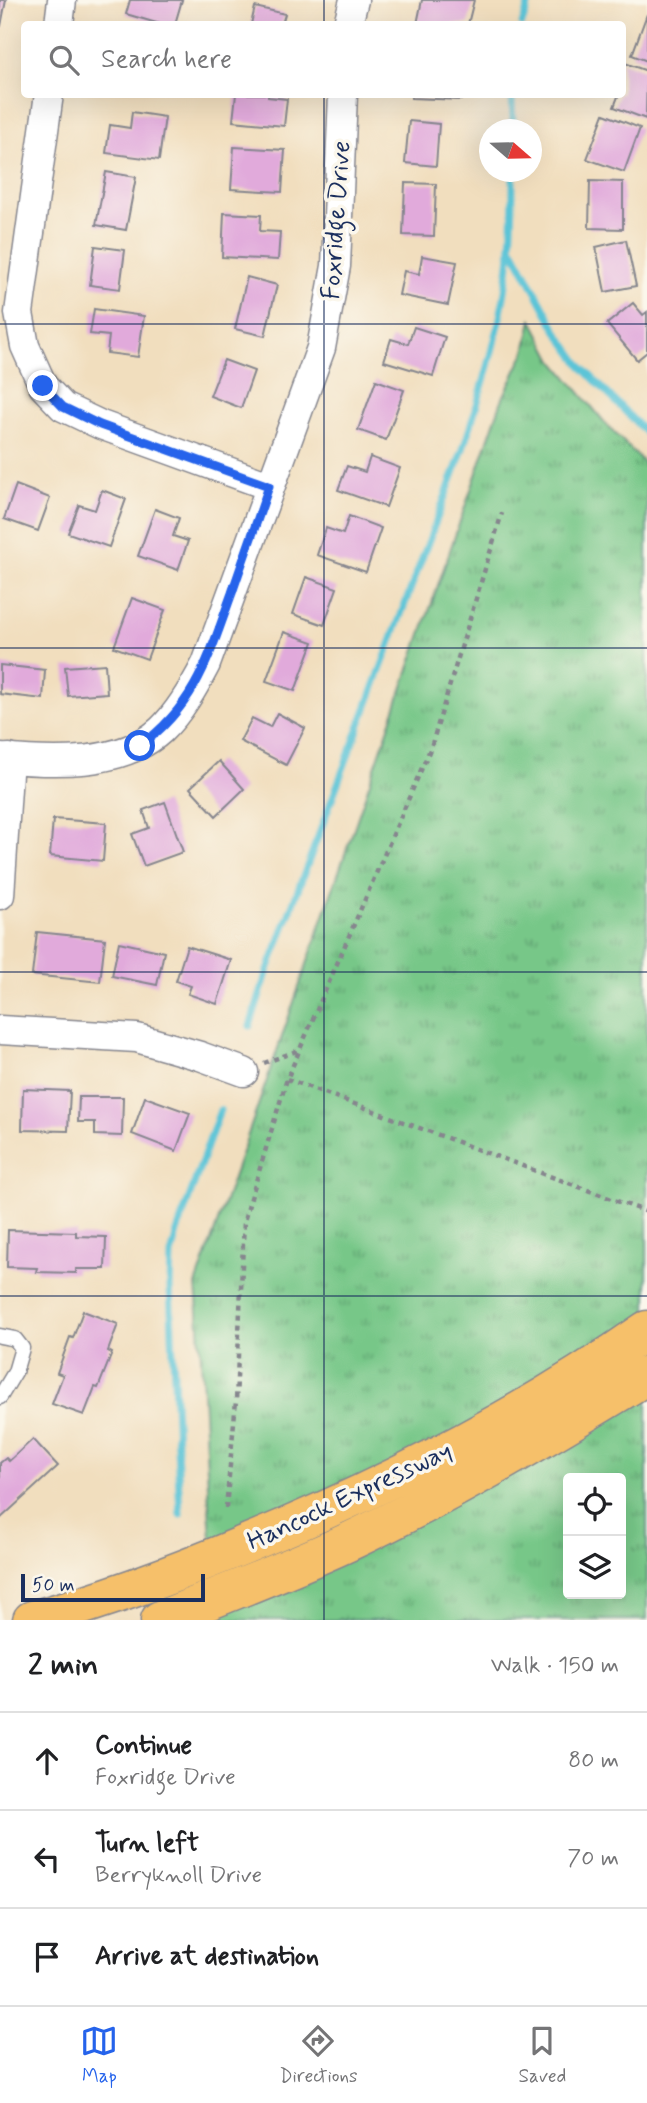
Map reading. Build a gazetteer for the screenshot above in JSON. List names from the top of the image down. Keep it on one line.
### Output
{"streets":{"main road":["Hancock Expressway"],"street":["Foxridge Drive"]},"scale_bar":"50 m","north":"right","page":{"search":"Search here","scale":"50 m","heading":["2 min","Walk · 150 m"],"list":[["Continue","Foxridge Drive","80 m"],["Turn left","Berryknoll Drive","70 m"],"Arrive at destination"],"nav":["Map","Directions","Saved"]}}
